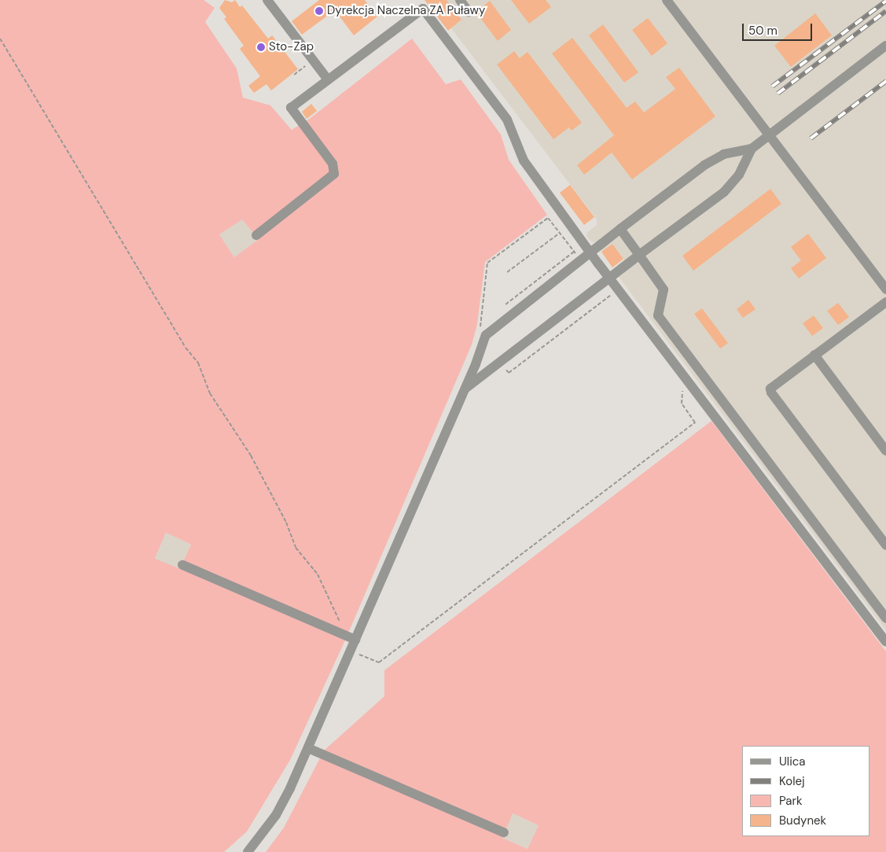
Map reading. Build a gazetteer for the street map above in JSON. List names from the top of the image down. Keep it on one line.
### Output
{"places":["Dyrekcja Naczelna ZA Puławy","Sto-Zap"],"legend":["Ulica","Kolej","Park","Budynek"],"scale_bar":"50 m"}
